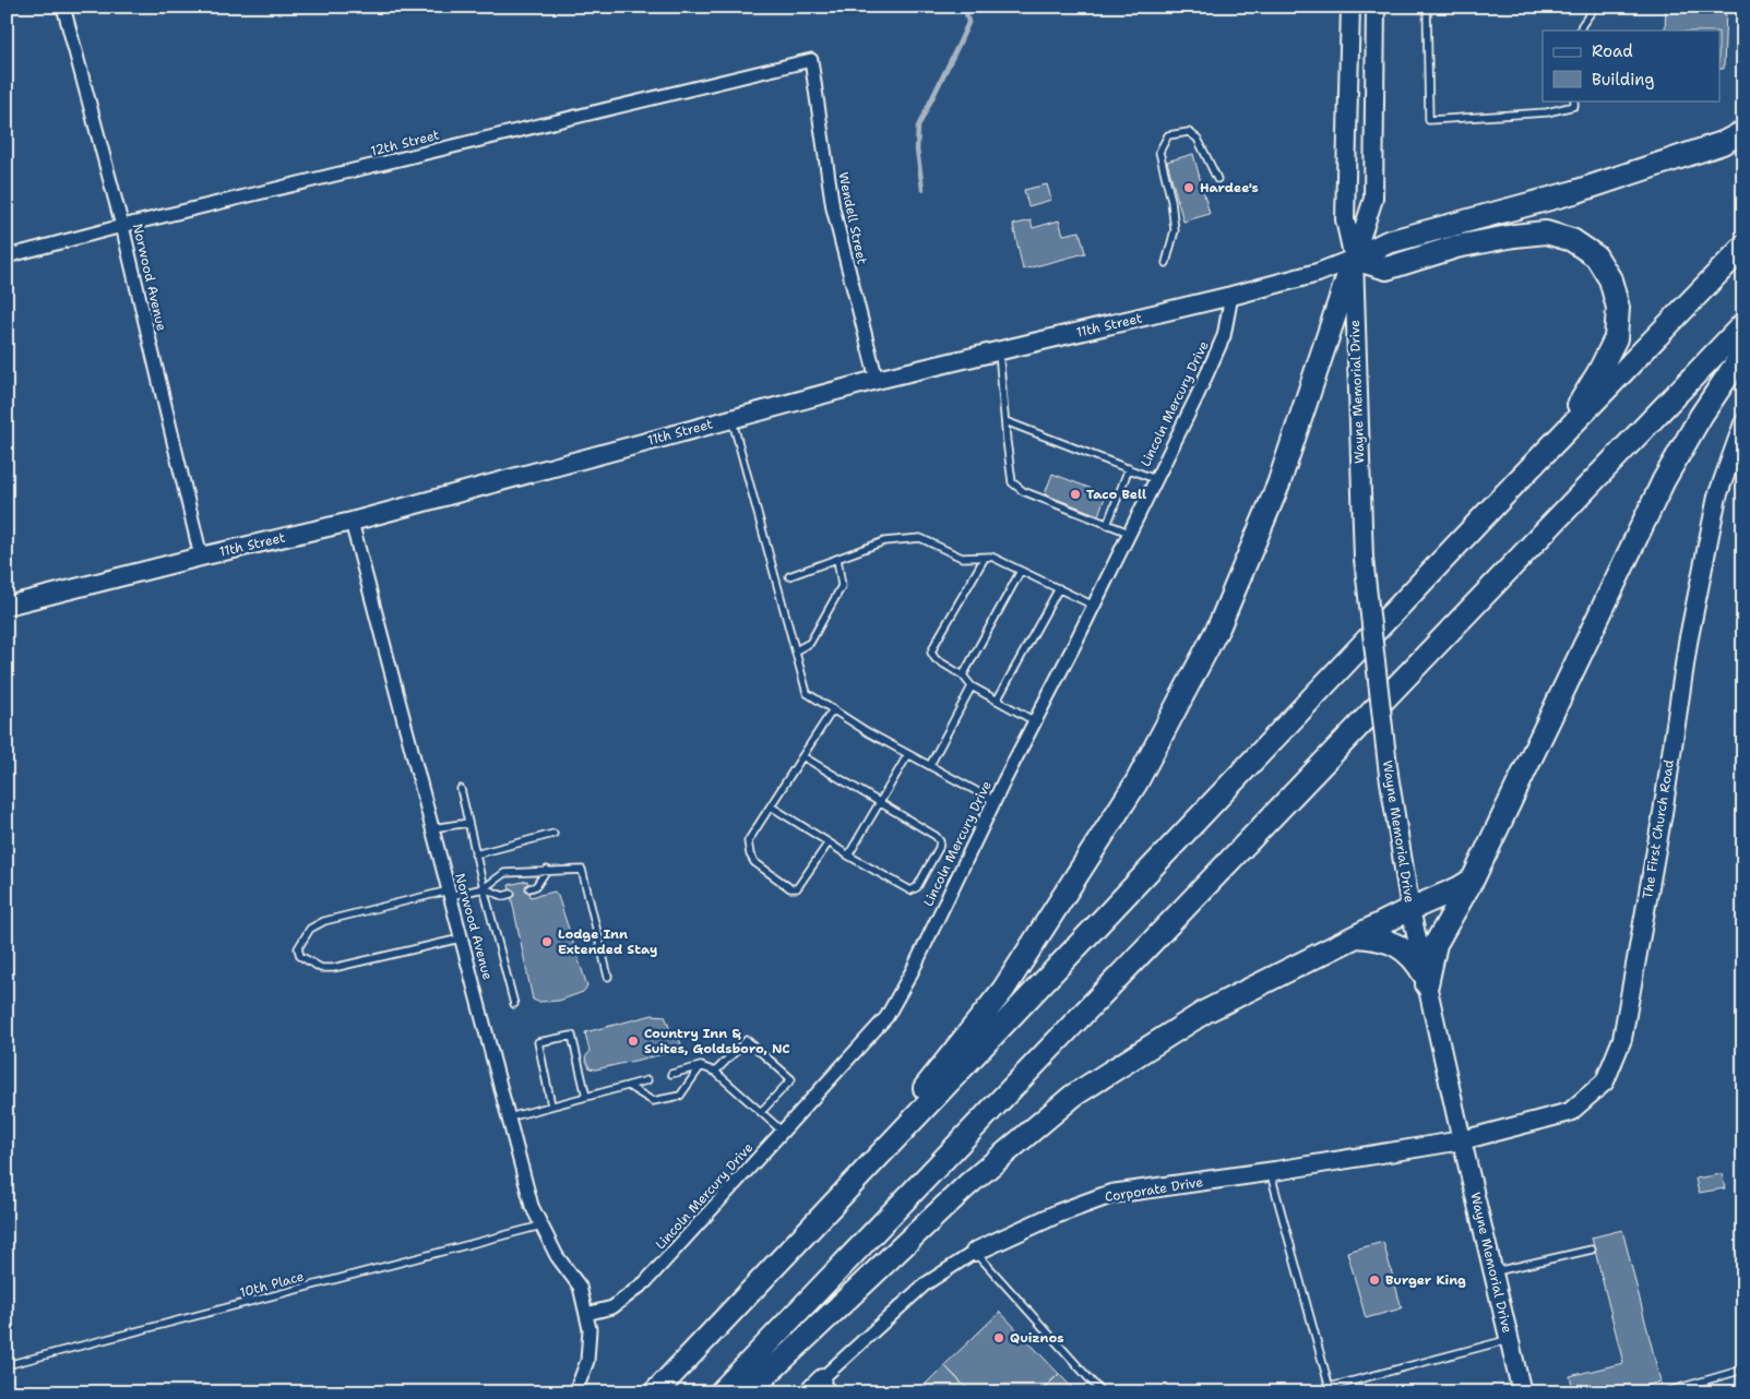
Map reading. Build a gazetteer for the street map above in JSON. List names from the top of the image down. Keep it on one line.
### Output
{"streets":{"street":["12th Street","Wendell Street","Norwood Avenue","11th Street","Wayne Memorial Drive","Lincoln Mercury Drive","The First Church Road","Corporate Drive"],"lane":["10th Place"]},"crossings":[["12th Street","Wendell Street"],["12th Street","Norwood Avenue"],["Wendell Street","11th Street"],["Norwood Avenue","11th Street"],["Norwood Avenue","Lincoln Mercury Drive"],["Norwood Avenue","10th Place"],["11th Street","Wayne Memorial Drive"],["11th Street","Lincoln Mercury Drive"],["Wayne Memorial Drive","The First Church Road"],["Wayne Memorial Drive","Corporate Drive"],["The First Church Road","Corporate Drive"]],"places":["Hardee's","Taco Bell","Lodge Inn Extended Stay","Country Inn & Suites, Goldsboro, NC","Burger King","Quiznos"],"legend":["Road","Building"]}
